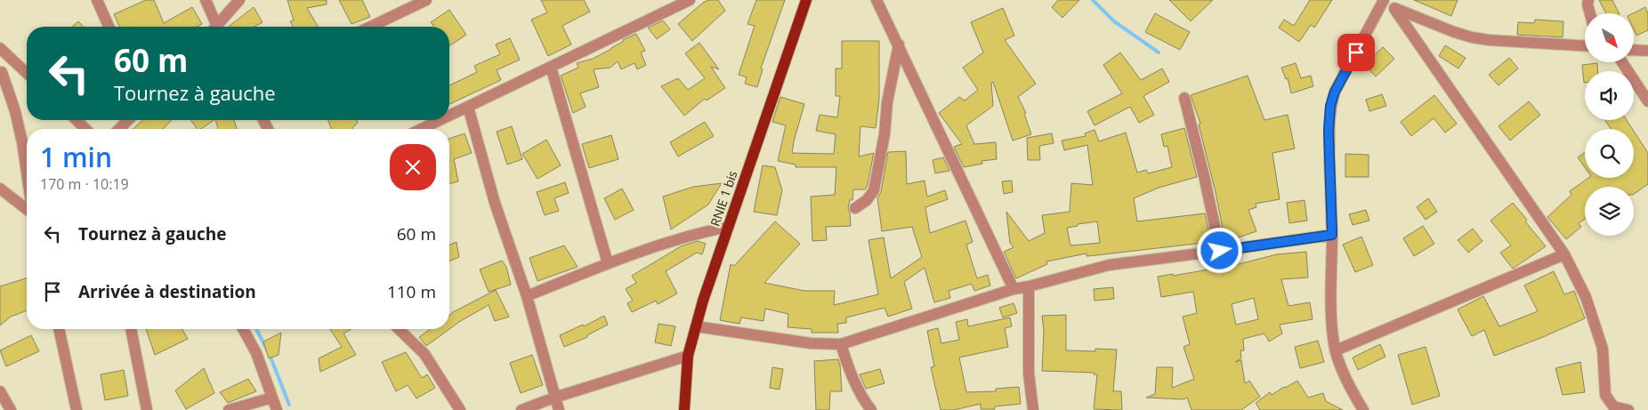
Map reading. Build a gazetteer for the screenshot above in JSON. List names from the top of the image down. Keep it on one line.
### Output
{"streets":{"main road":["RNIE 1 bis"]},"north":"bottom right","page":{"turn":["60 m","Tournez à gauche"],"heading":["1 min","170 m · 10:19"],"list":[{"name":"Tournez à gauche","value":"60 m"},{"name":"Arrivée à destination","value":"110 m"}]}}
